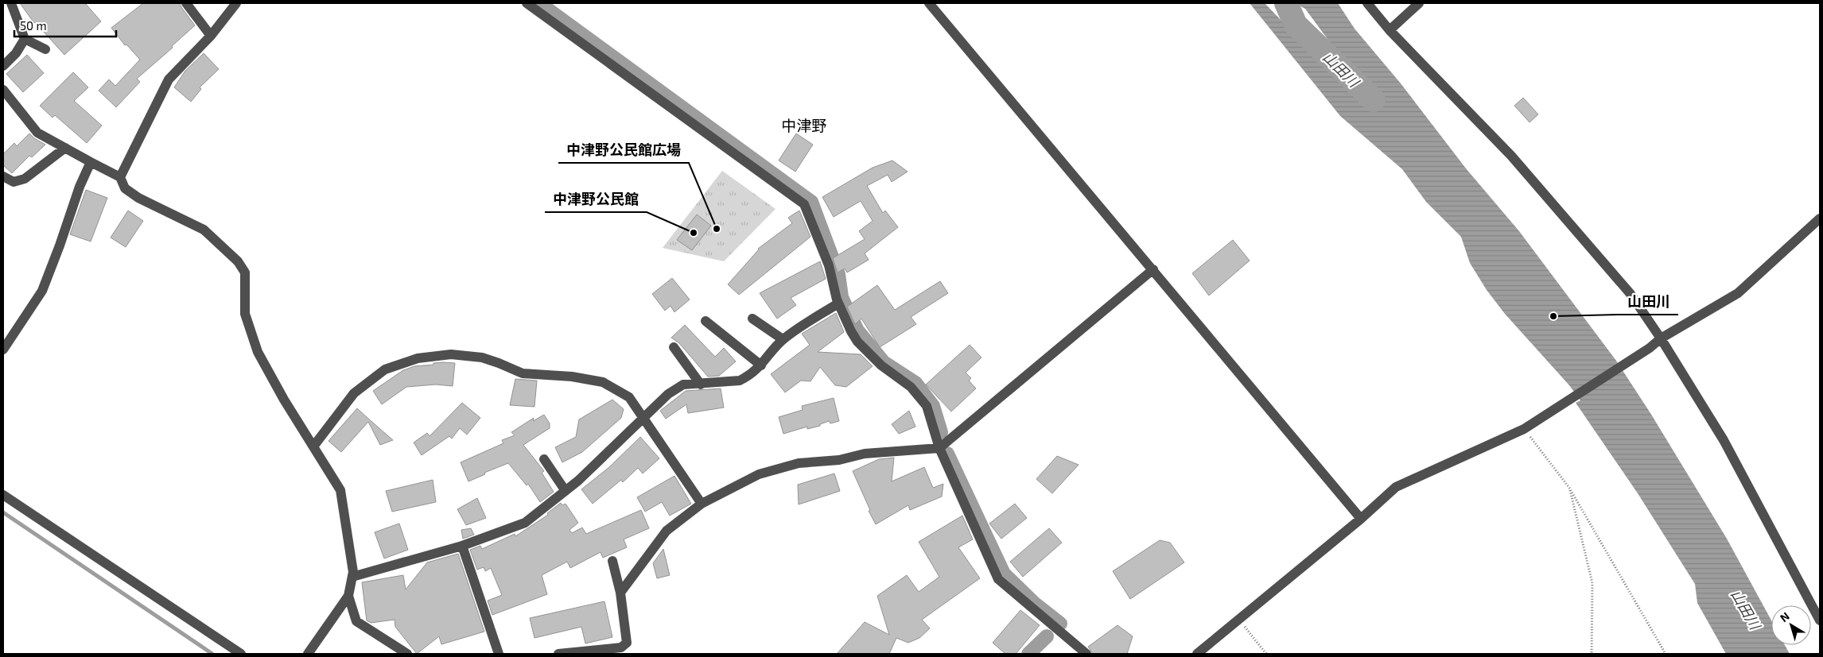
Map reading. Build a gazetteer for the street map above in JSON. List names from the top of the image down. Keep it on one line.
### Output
{"districts":["中津野"],"water":["山田川"],"places":["中津野公民館広場","中津野公民館","山田川"],"scale_bar":"50 m","north":"top left"}
